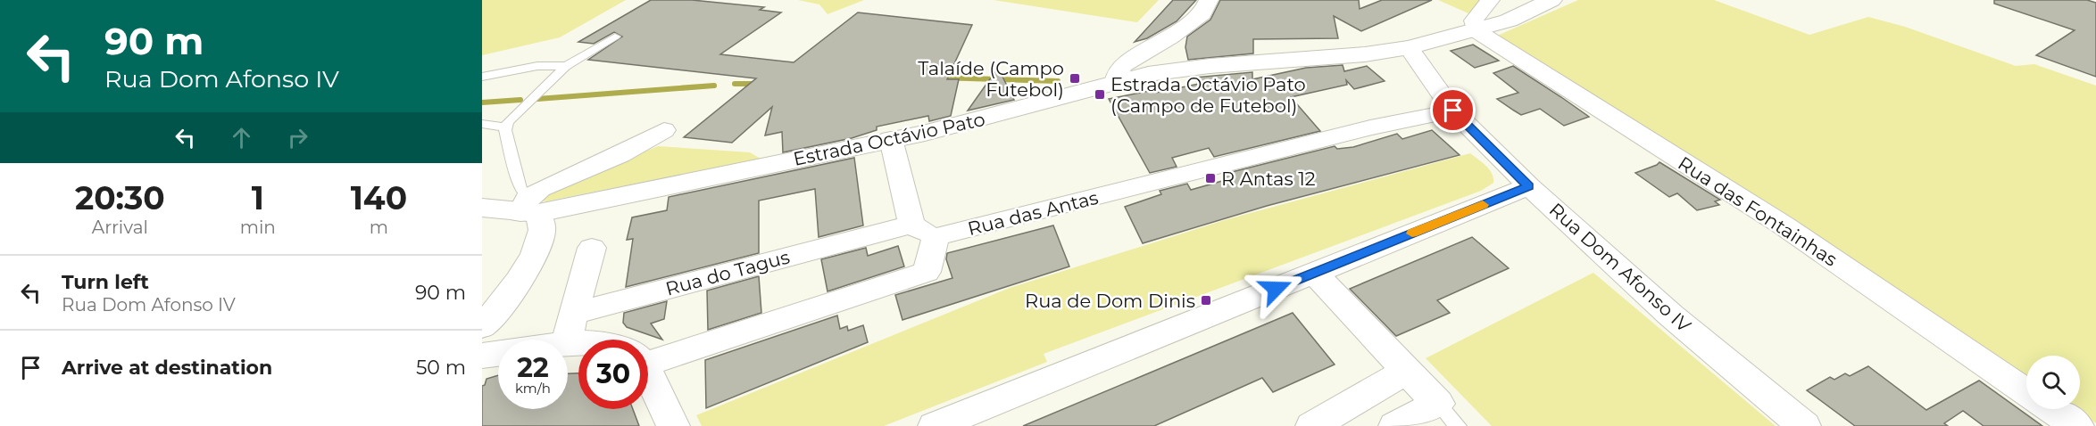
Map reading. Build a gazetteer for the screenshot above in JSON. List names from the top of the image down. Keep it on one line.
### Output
{"streets":{"street":["Estrada Octávio Pato","Rua das Fontainhas","Rua das Antas","Rua Dom Afonso IV","Rua do Tagus"]},"crossings":[["Estrada Octávio Pato","Rua das Fontainhas"],["Estrada Octávio Pato","Rua Dom Afonso IV"],["Rua das Antas","Rua Dom Afonso IV"],["Rua das Antas","Rua do Tagus"]],"places":{"transit":["Talaíde (Campo Futebol)","Estrada Octávio Pato (Campo de Futebol)","R Antas 12","Rua de Dom Dinis"]},"page":{"turn":["90 m","Rua Dom Afonso IV"],"eta":["20:30","Arrival","1","min","140","m"],"list":[{"name":"Turn left","note":"Rua Dom Afonso IV","value":"90 m"},{"name":"Arrive at destination","value":"50 m"}],"speed":"22 km/h","limit":"30"}}
